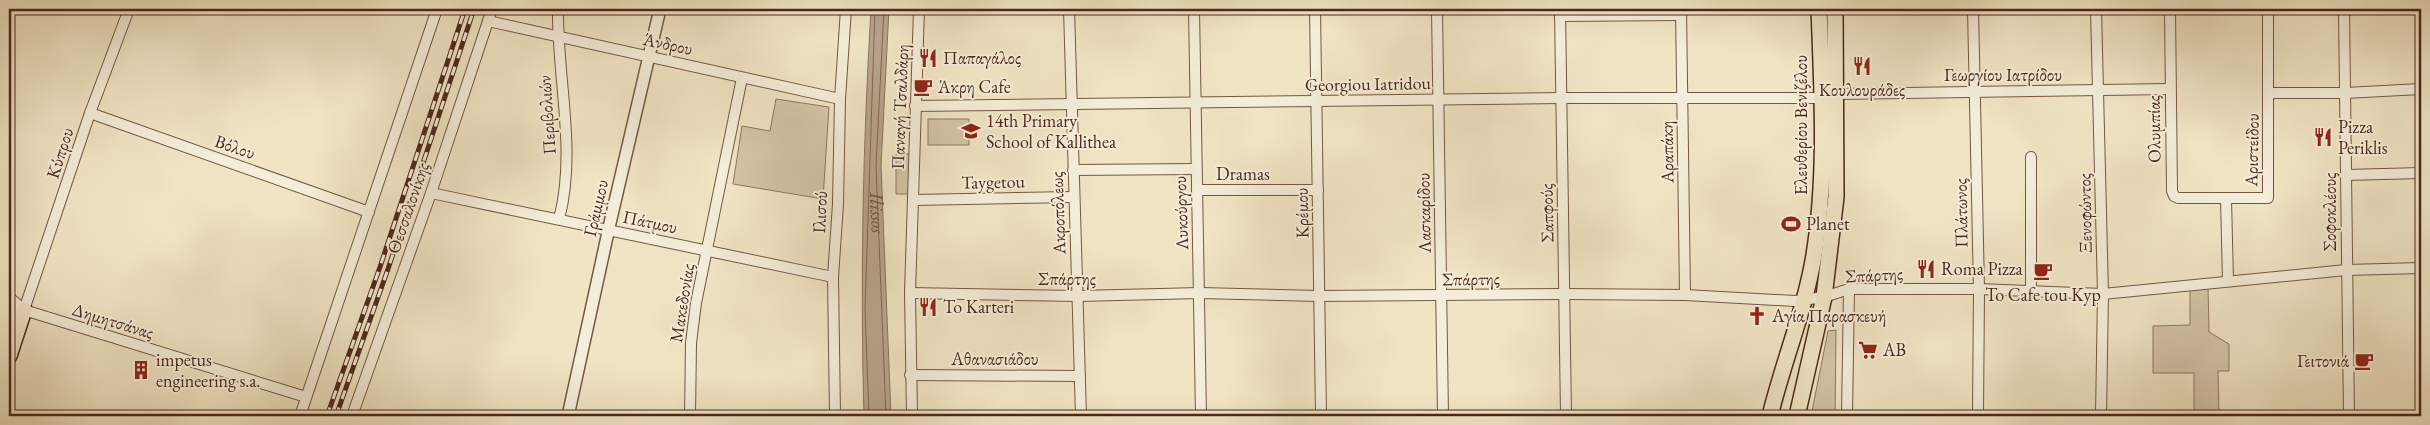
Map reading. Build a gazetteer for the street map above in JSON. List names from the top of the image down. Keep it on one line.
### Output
{"streets":{"main road":["Ελευθερίου Βενιζέλου"],"street":["Άνδρου","Γεωργίου Ιατρίδου","Georgiou Iatridou","Παναγή Τσαλδάρη","Περιβολιών","Ολυμπίας","Βόλου","Αριστείδου","Αραπάκη","Κύπρου","Dramas","Taygetou","Θεσσαλονίκης","Γράμμου","Ιλισού","Σοφοκλέους","Ακροπόλεως","Λυκούργου","Κρέμου","Λασκαρίδου","Σαπφούς","Πλάτωνος","Ξενοφώντος","Πάτμου","Σπάρτης","Μακεδονίας","Δημητσάνας","Αθανασιάδου"]},"crossings":[["Άνδρου","Περιβολιών"],["Άνδρου","Θεσσαλονίκης"],["Άνδρου","Γράμμου"],["Άνδρου","Ιλισού"],["Άνδρου","Μακεδονίας"],["Γεωργίου Ιατρίδου","Ελευθερίου Βενιζέλου"],["Γεωργίου Ιατρίδου","Ολυμπίας"],["Γεωργίου Ιατρίδου","Πλάτωνος"],["Γεωργίου Ιατρίδου","Ξενοφώντος"],["Georgiou Iatridou","Παναγή Τσαλδάρη"],["Georgiou Iatridou","Ελευθερίου Βενιζέλου"],["Georgiou Iatridou","Αραπάκη"],["Georgiou Iatridou","Ακροπόλεως"],["Georgiou Iatridou","Λυκούργου"],["Georgiou Iatridou","Κρέμου"],["Georgiou Iatridou","Λασκαρίδου"],["Georgiou Iatridou","Σαπφούς"],["Παναγή Τσαλδάρη","Taygetou"],["Παναγή Τσαλδάρη","Σπάρτης"],["Παναγή Τσαλδάρη","Αθανασιάδου"],["Περιβολιών","Πάτμου"],["Ελευθερίου Βενιζέλου","Σπάρτης"],["Ολυμπίας","Αριστείδου"],["Βόλου","Κύπρου"],["Βόλου","Θεσσαλονίκης"],["Αριστείδου","Σπάρτης"],["Αραπάκη","Σπάρτης"],["Κύπρου","Δημητσάνας"],["Dramas","Λυκούργου"],["Dramas","Κρέμου"],["Taygetou","Ακροπόλεως"],["Θεσσαλονίκης","Πάτμου"],["Θεσσαλονίκης","Δημητσάνας"],["Γράμμου","Πάτμου"],["Ιλισού","Πάτμου"],["Σοφοκλέους","Σπάρτης"],["Ακροπόλεως","Σπάρτης"],["Ακροπόλεως","Αθανασιάδου"],["Λυκούργου","Σπάρτης"],["Κρέμου","Σπάρτης"],["Λασκαρίδου","Σπάρτης"],["Σαπφούς","Σπάρτης"],["Πλάτωνος","Σπάρτης"],["Ξενοφώντος","Σπάρτης"],["Πάτμου","Μακεδονίας"]],"water":["Ilissos"],"places":{"restaurant":["Παπαγάλος","Κουλουράδες","Pizza Periklis","Roma Pizza","To Karteri"],"cafe":["Άκρη Cafe","To Cafe tou Kyp","Γειτονιά"],"school or university":["14th Primary School of Kallithea"],"sports":["Planet"],"church":["Αγία Παρασκευή"],"supermarket":["AB"],"building":["impetus engineering s.a."]}}
